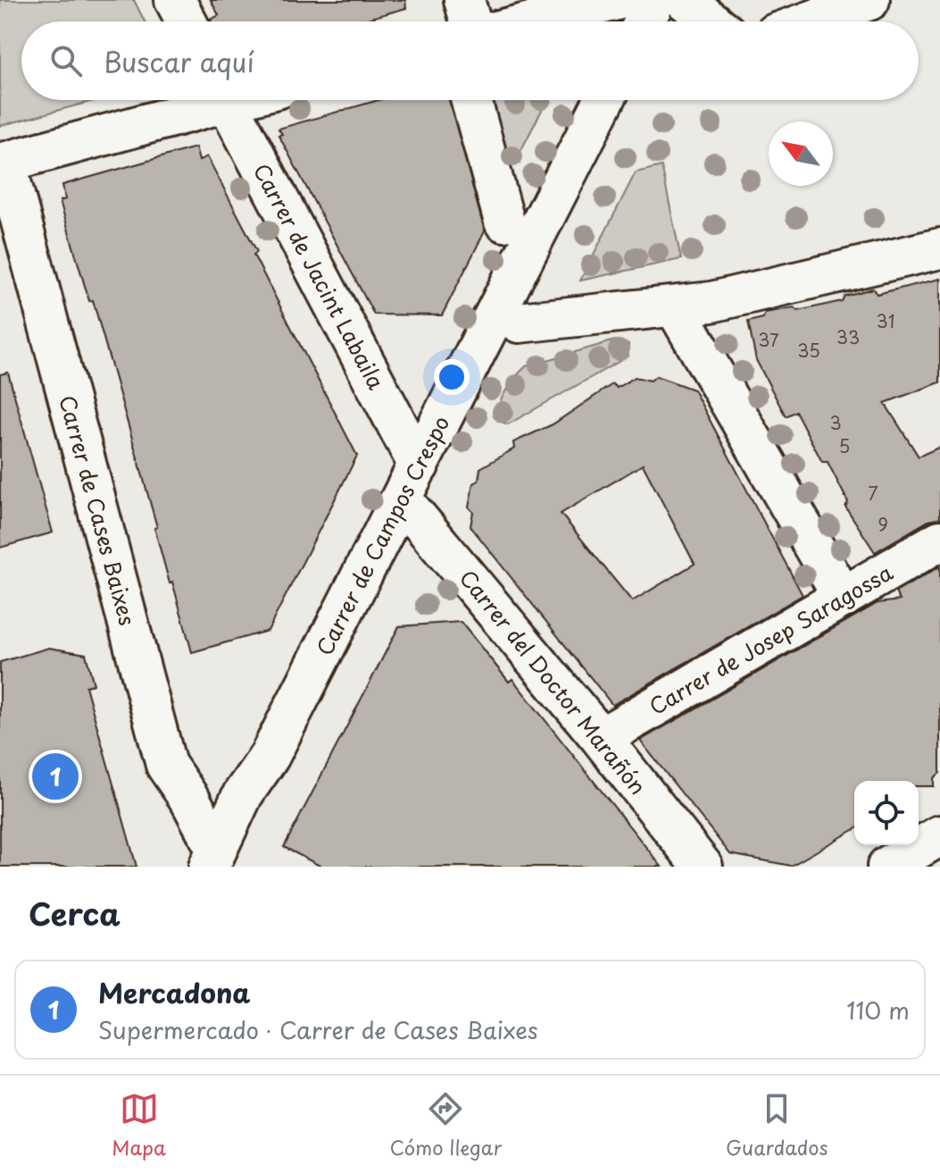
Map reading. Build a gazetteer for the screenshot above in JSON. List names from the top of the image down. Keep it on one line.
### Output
{"streets":{"street":["Carrer de Jacint Labaila","Carrer de Cases Baixes","Carrer de Campos Crespo","Carrer de Josep Saragossa","Carrer del Doctor Marañón"]},"crossings":[["Carrer de Jacint Labaila","Carrer de Campos Crespo"],["Carrer de Jacint Labaila","Carrer del Doctor Marañón"],["Carrer de Cases Baixes","Carrer de Campos Crespo"],["Carrer de Campos Crespo","Carrer del Doctor Marañón"],["Carrer de Josep Saragossa","Carrer del Doctor Marañón"]],"house_numbers":["31","33","37","35","3","5","7","9"],"north":"top left","page":{"search":"Buscar aquí","pins":"1","heading":"Cerca","list":[{"mark":"1","name":"Mercadona","note":"Supermercado · Carrer de Cases Baixes","value":"110 m"}],"nav":["Mapa","Cómo llegar","Guardados"]}}
